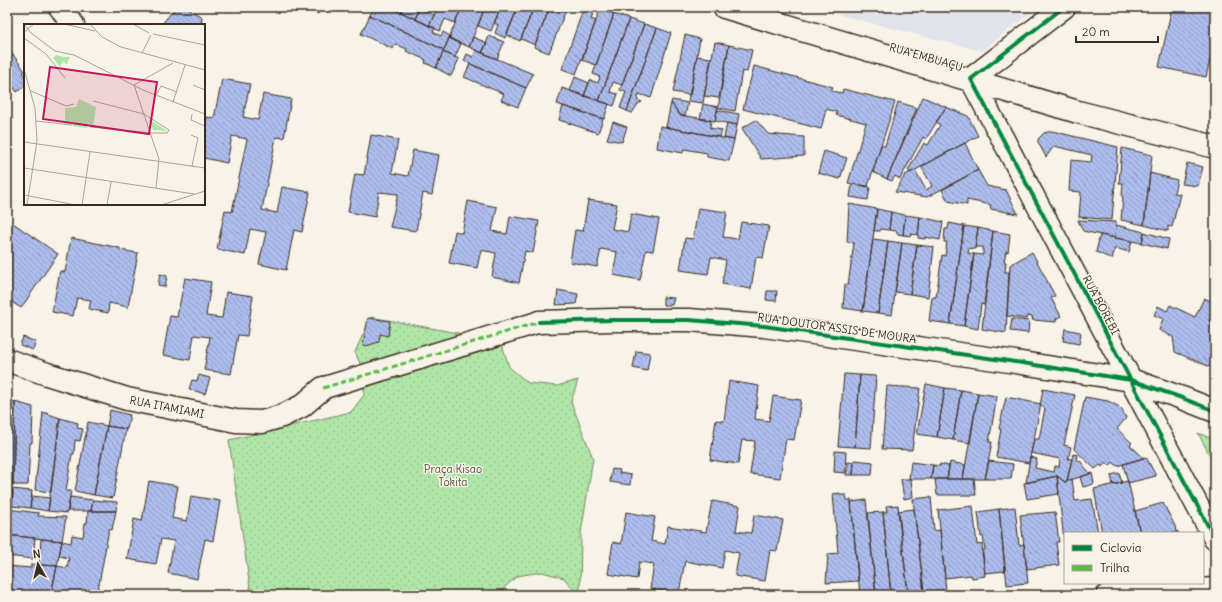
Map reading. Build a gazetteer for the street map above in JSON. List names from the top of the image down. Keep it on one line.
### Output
{"streets":{"street":["RUA EMBUAÇU","RUA BOREBI","RUA DOUTOR ASSIS DE MOURA","RUA ITAMIAMI"]},"crossings":[["RUA EMBUAÇU","RUA BOREBI"],["RUA BOREBI","RUA DOUTOR ASSIS DE MOURA"]],"parks":["Praça Kisao Tokita"],"legend":["Ciclovia","Trilha"],"scale_bar":"20 m","north":"top"}
